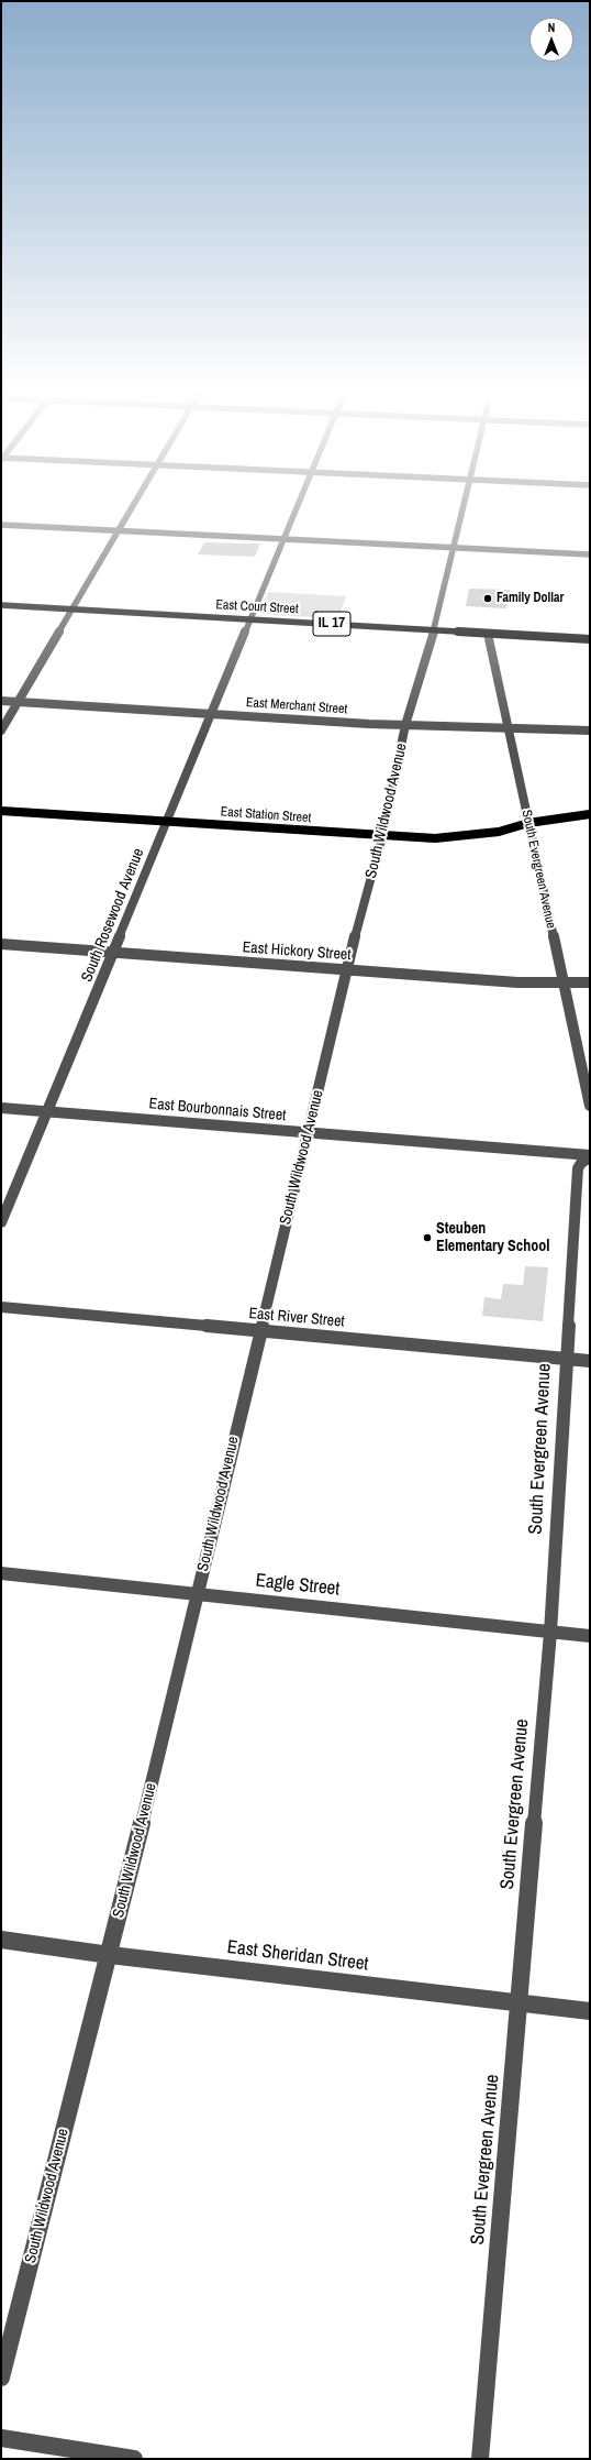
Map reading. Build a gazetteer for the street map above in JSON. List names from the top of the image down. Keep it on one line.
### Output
{"streets":{"main road":["East Court Street","IL 17","East Station Street"],"street":["East Merchant Street","South Wildwood Avenue","South Evergreen Avenue","South Rosewood Avenue","East Hickory Street","East Bourbonnais Street","East River Street","Eagle Street","East Sheridan Street"]},"crossings":[["East Court Street","South Wildwood Avenue"],["East Court Street","South Evergreen Avenue"],["East Court Street","South Rosewood Avenue"],["East Merchant Street","South Wildwood Avenue"],["East Merchant Street","South Evergreen Avenue"],["East Merchant Street","South Rosewood Avenue"],["South Wildwood Avenue","East Station Street"],["South Wildwood Avenue","East Hickory Street"],["South Wildwood Avenue","East Bourbonnais Street"],["South Wildwood Avenue","East River Street"],["South Wildwood Avenue","Eagle Street"],["South Wildwood Avenue","East Sheridan Street"],["East Station Street","South Evergreen Avenue"],["East Station Street","South Rosewood Avenue"],["South Evergreen Avenue","East Hickory Street"],["South Evergreen Avenue","East Bourbonnais Street"],["South Evergreen Avenue","East River Street"],["South Evergreen Avenue","Eagle Street"],["South Evergreen Avenue","East Sheridan Street"],["South Rosewood Avenue","East Hickory Street"],["South Rosewood Avenue","East Bourbonnais Street"]],"places":["Family Dollar","Steuben Elementary School"],"north":"top"}
